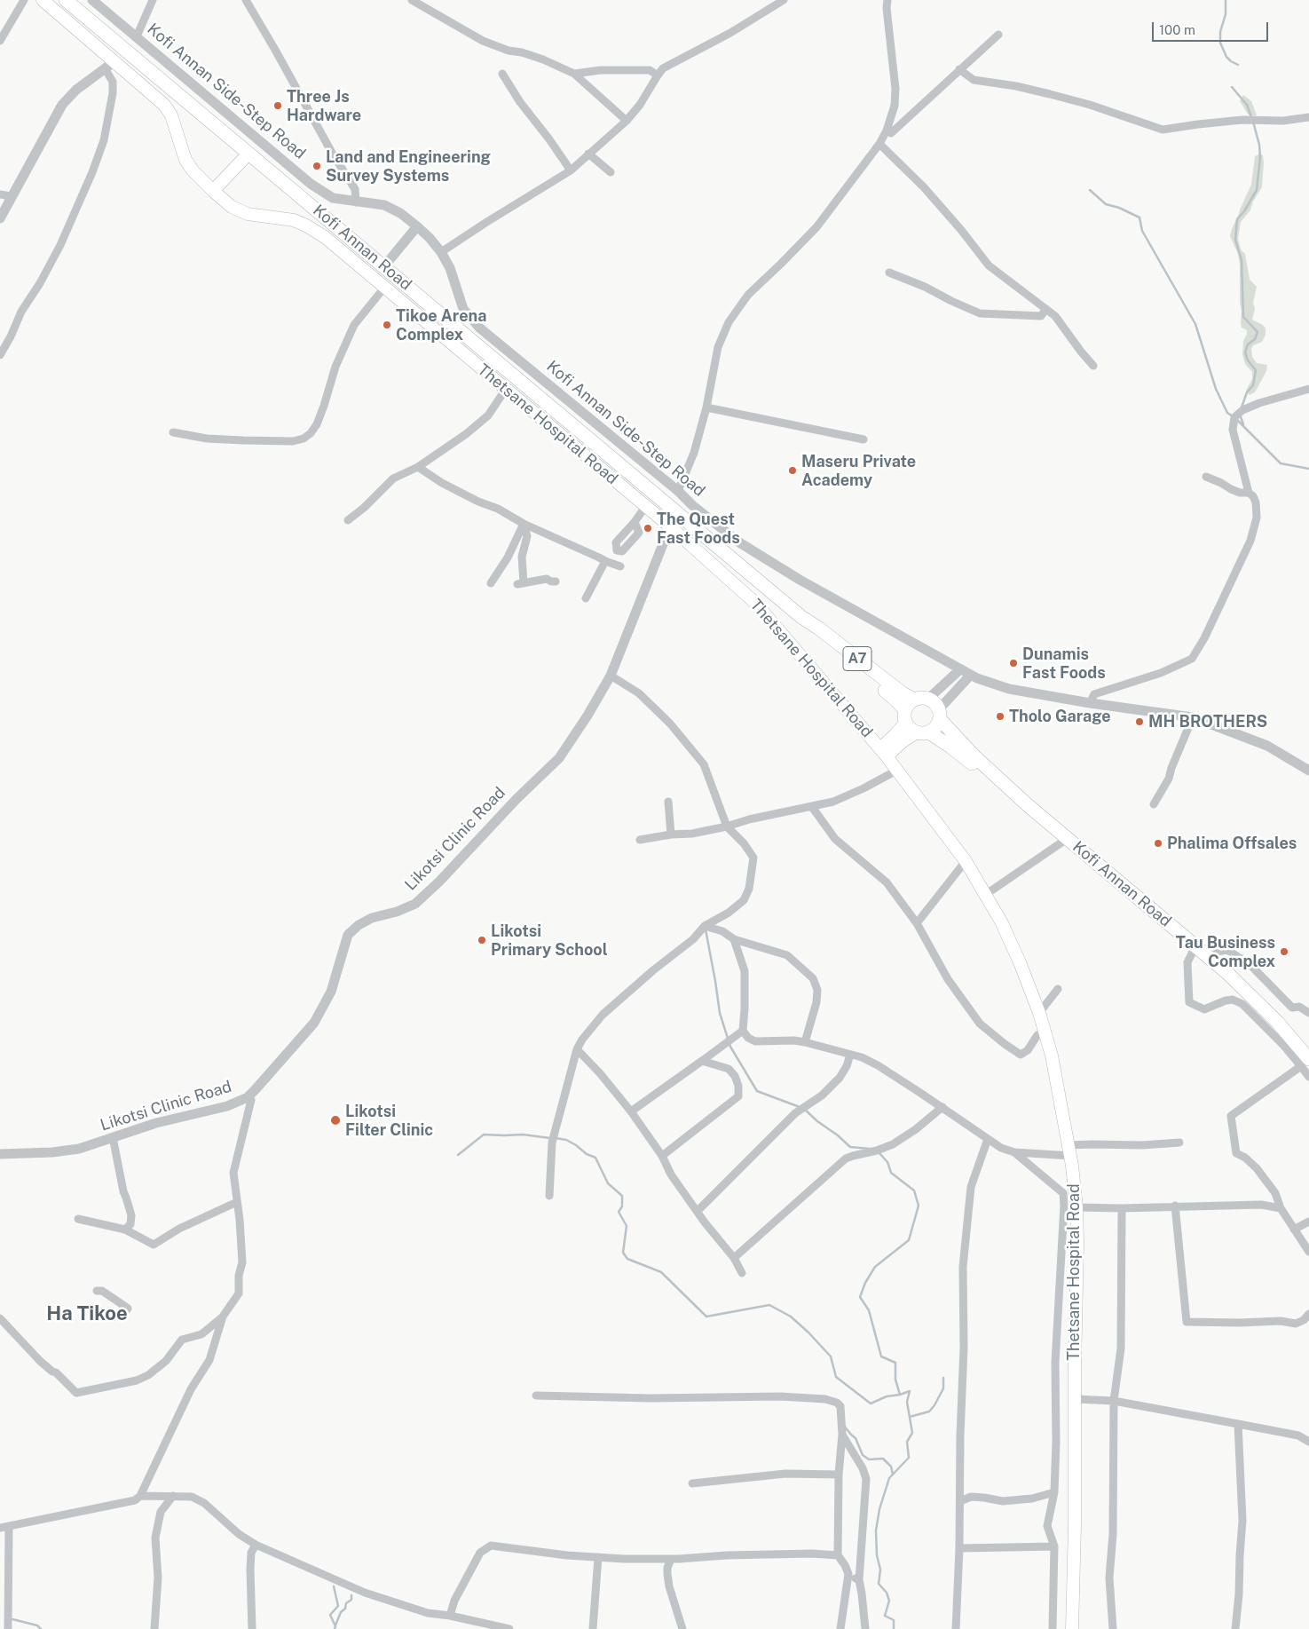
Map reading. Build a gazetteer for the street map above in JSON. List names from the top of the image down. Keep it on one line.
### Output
{"streets":{"main road":["Kofi Annan Road","Thetsane Hospital Road","A7"],"street":["Kofi Annan Side-Step Road","Likotsi Clinic Road"]},"crossings":[["Thetsane Hospital Road","Likotsi Clinic Road"]],"districts":["Ha Tikoe"],"places":["Three Js Hardware","Land and Engineering Survey Systems","Tikoe Arena Complex","Maseru Private Academy","The Quest Fast Foods","Dunamis Fast Foods","Tholo Garage","MH BROTHERS","Phalima Offsales","Likotsi Primary School","Tau Business Complex","Likotsi Filter Clinic"],"scale_bar":"100 m"}
